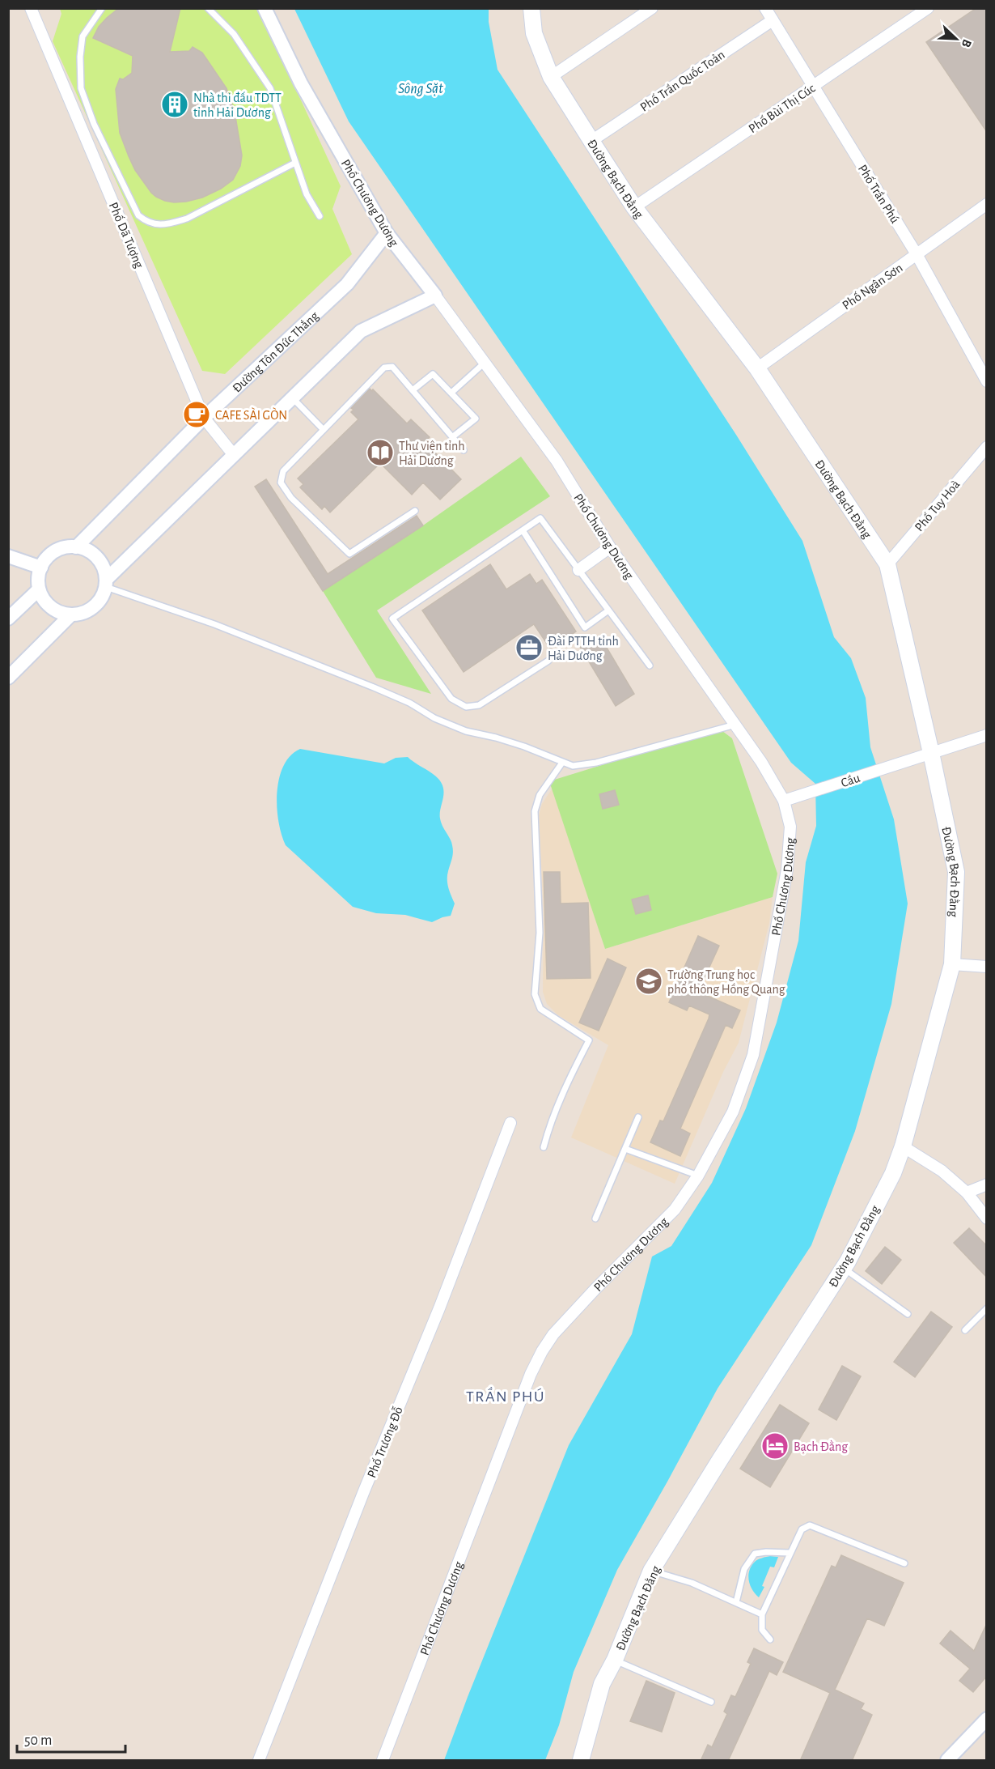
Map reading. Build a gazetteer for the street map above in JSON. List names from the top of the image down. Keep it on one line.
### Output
{"streets":{"main road":["Đường Bạch Đằng"],"street":["Phố Trần Quốc Toản","Phố Bùi Thị Cúc","Phố Trần Phú","Phố Chương Dương","Phố Dã Tượng","Phố Ngân Sơn","Đường Tôn Đức Thắng","Phố Tuy Hoà","Cầu","Phố Trương Đỗ"]},"crossings":[["Phố Trần Quốc Toản","Đường Bạch Đằng"],["Phố Trần Quốc Toản","Phố Trần Phú"],["Phố Bùi Thị Cúc","Đường Bạch Đằng"],["Phố Bùi Thị Cúc","Phố Trần Phú"],["Đường Bạch Đằng","Phố Ngân Sơn"],["Đường Bạch Đằng","Phố Tuy Hoà"],["Đường Bạch Đằng","Cầu"],["Phố Trần Phú","Phố Ngân Sơn"],["Phố Chương Dương","Đường Tôn Đức Thắng"],["Phố Chương Dương","Cầu"],["Phố Dã Tượng","Đường Tôn Đức Thắng"]],"districts":["TRẦN PHÚ"],"water":["Sông Sặt"],"places":{"building":["Nhà thi đấu TDTT tỉnh Hải Dương"],"cafe":["CAFE SÀI GÒN"],"library":["Thư viện tỉnh Hải Dương"],"office":["Đài PTTH tỉnh Hải Dương"],"school or university":["Trường Trung học phổ thông Hồng Quang"],"hotel":["Bạch Đằng"]},"scale_bar":"50 m","north":"bottom right"}
